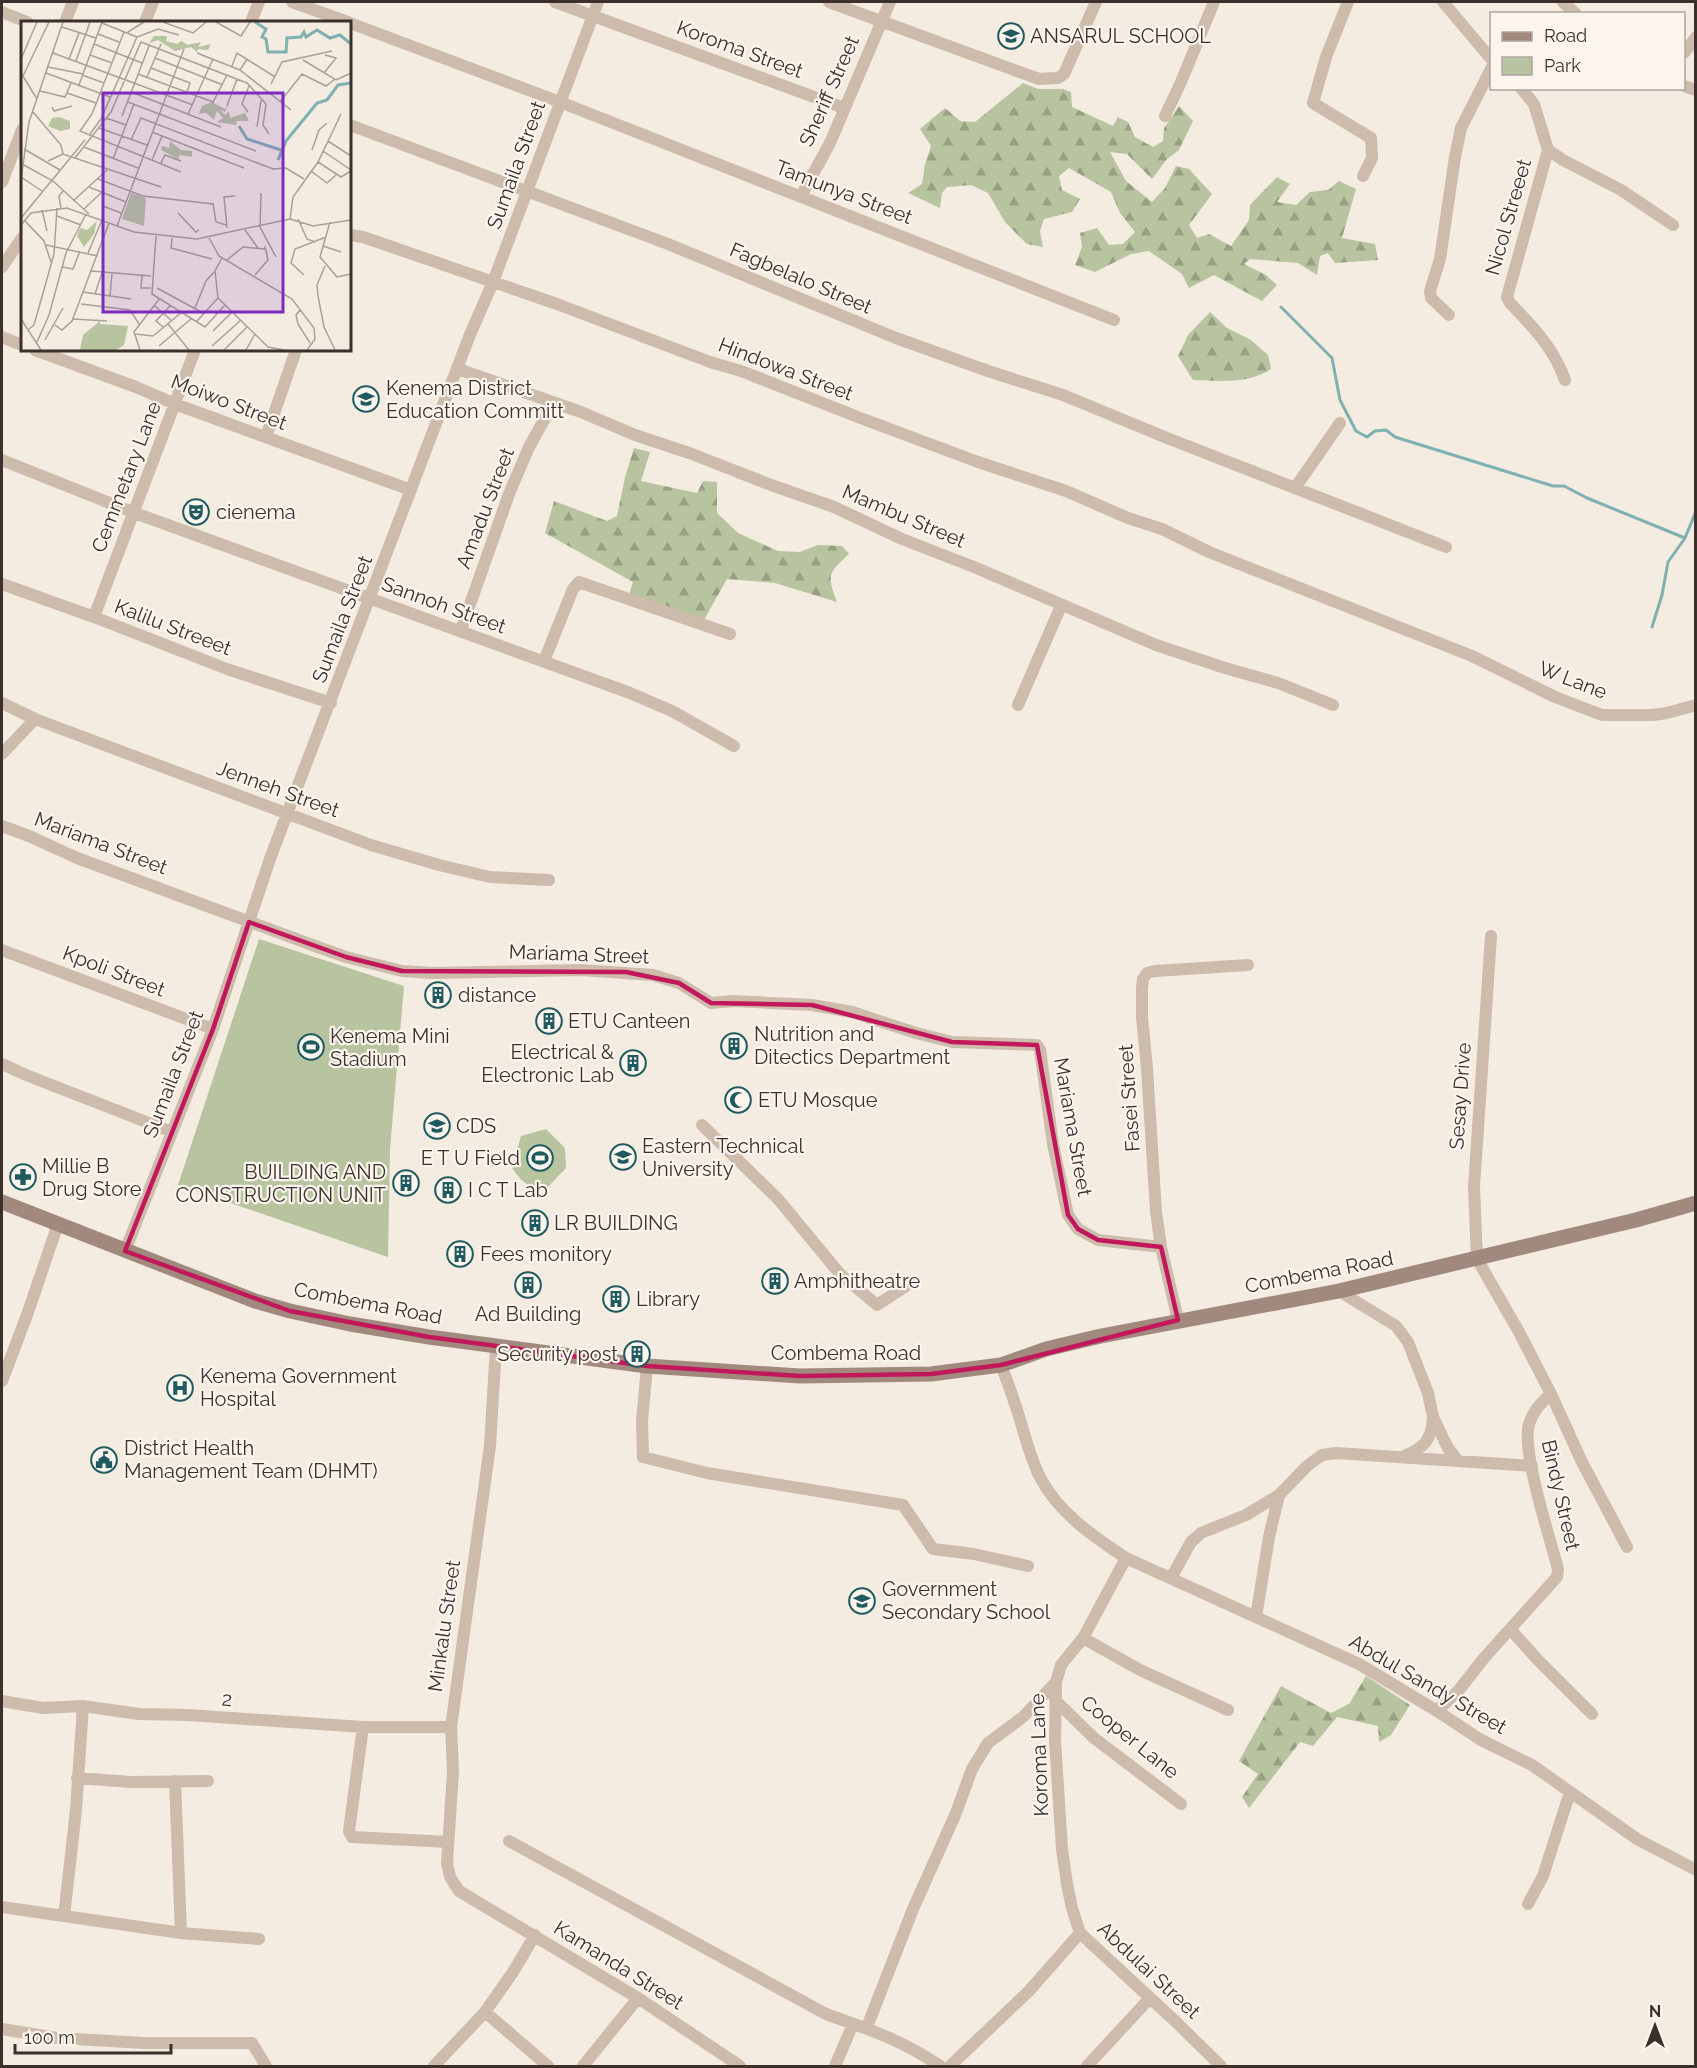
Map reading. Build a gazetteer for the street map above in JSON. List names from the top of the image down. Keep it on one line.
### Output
{"streets":{"street":["Koroma Street","Sheriff Street","Sumaila Street","Tamunya Street","Nicol Streeet","Fagbelalo Street","Hindowa Street","Moiwo Street","Cemmetary Lane","Amadu Street","Mambu Street","Sannoh Street","Kalilu Streeet","W Lane","Jenneh Street","Mariama Street","Kpoli Street","Sesay Drive","Fasei Street","Combema Road","Bindy Street","Minkalu Street","Abdul Sandy Street","2","Cooper Lane","Koroma Lane","Kamanda Street","Abdulai Street"]},"crossings":[["Koroma Street","Sheriff Street"],["Koroma Street","Sumaila Street"],["Sheriff Street","Tamunya Street"],["Sumaila Street","Tamunya Street"],["Sumaila Street","Fagbelalo Street"],["Sumaila Street","Hindowa Street"],["Sumaila Street","Moiwo Street"],["Sumaila Street","Mambu Street"],["Sumaila Street","Sannoh Street"],["Sumaila Street","Kalilu Streeet"],["Sumaila Street","Jenneh Street"],["Sumaila Street","Mariama Street"],["Sumaila Street","Kpoli Street"],["Sumaila Street","Combema Road"],["Hindowa Street","W Lane"],["Moiwo Street","Cemmetary Lane"],["Cemmetary Lane","Sannoh Street"],["Cemmetary Lane","Kalilu Streeet"],["Amadu Street","Mambu Street"],["Amadu Street","Sannoh Street"],["Mariama Street","Fasei Street"],["Sesay Drive","Combema Road"],["Sesay Drive","Bindy Street"],["Fasei Street","Combema Road"],["Combema Road","Bindy Street"],["Combema Road","Minkalu Street"],["Combema Road","Abdul Sandy Street"],["Bindy Street","Abdul Sandy Street"],["Minkalu Street","2"],["Minkalu Street","Kamanda Street"],["Abdul Sandy Street","Koroma Lane"],["Cooper Lane","Koroma Lane"],["Koroma Lane","Abdulai Street"]],"places":{"school or university":["ANSARUL SCHOOL","Kenema District Education Committ","CDS","Eastern Technical University","Government Secondary School"],"theatre":["cienema"],"building":["distance","ETU Canteen","Nutrition and Ditectics Department","Electrical & Electronic Lab","BUILDING AND CONSTRUCTION UNIT","I C T Lab","LR BUILDING","Fees monitory","Amphitheatre","Ad Building","Library","Security post"],"sports":["Kenema Mini Stadium","E T U Field"],"mosque":["ETU Mosque"],"pharmacy":["Millie B Drug Store"],"hospital":["Kenema Government Hospital"],"public building":["District Health Management Team (DHMT)"]},"legend":["Road","Park"],"scale_bar":"100 m","north":"top"}
